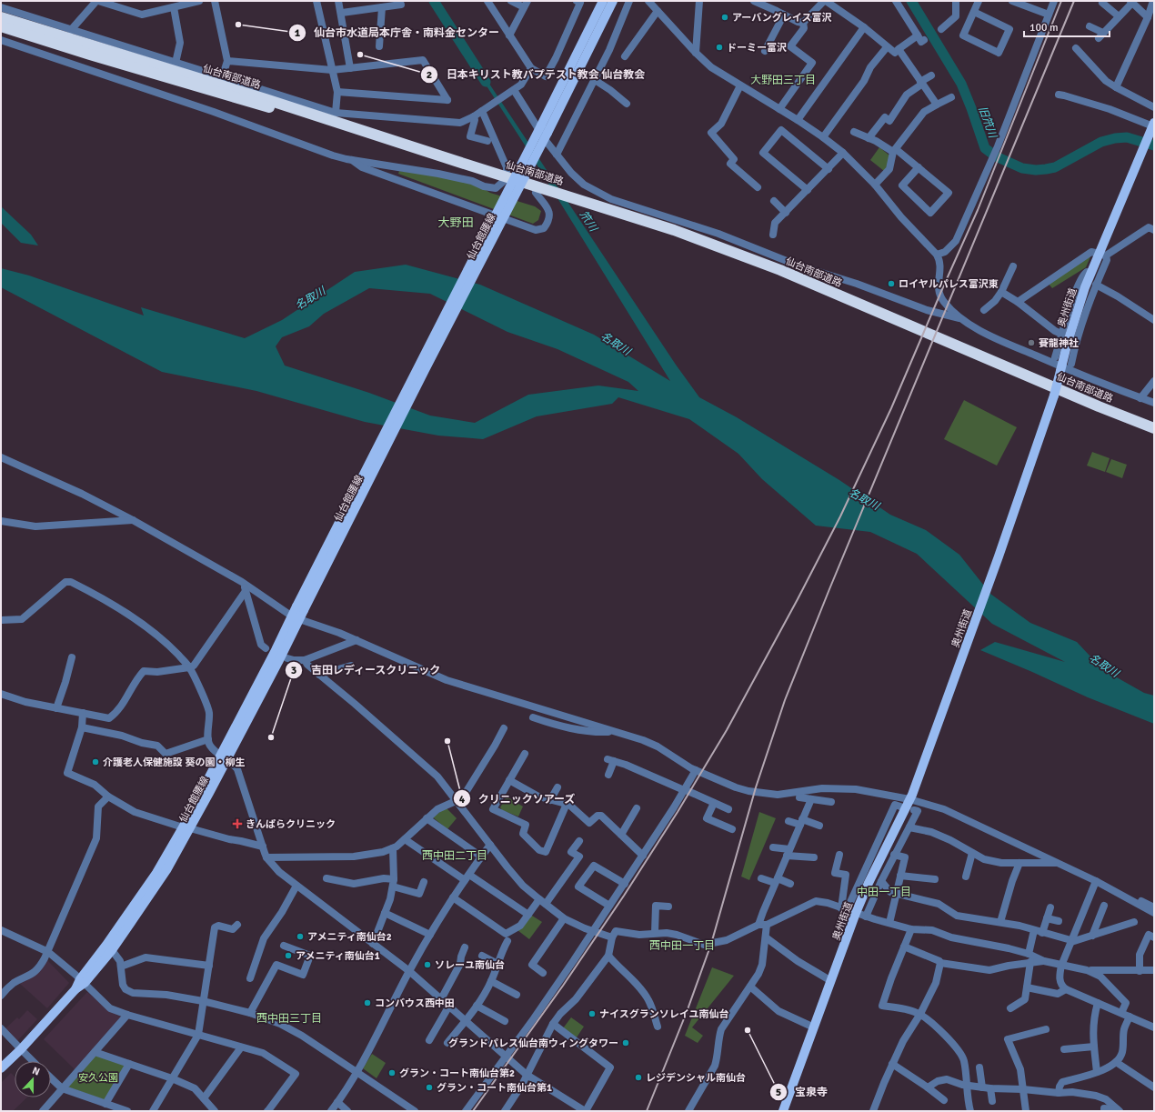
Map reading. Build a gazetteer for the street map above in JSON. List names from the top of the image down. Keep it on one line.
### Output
{"streets":{"highway":["仙台南部道路"],"main road":["仙台館腰線","奥州街道"]},"districts":["大野田三丁目","大野田","西中田二丁目","中田一丁目","西中田一丁目","西中田三丁目"],"water":["旧笊川","笊川","名取川"],"parks":["安久公園"],"places":{"other":["アーバングレイス富沢","仙台市水道局本庁舎・南料金センター","ドーミー富沢","日本キリスト教バプテスト教会 仙台教会","ロイヤルパレス富沢東","賽龍神社","吉田レディースクリニック","クリニックソアーズ","介護老人保健施設 葵の園・柳生","アメニティ南仙台2","アメニティ南仙台1","ソレーユ南仙台","コンバウス西中田","ナイスグランソレイユ南仙台","宝泉寺","グランドパレス仙台南ウィングタワー","グラン・コート南仙台第2","レジデンシャル南仙台","グラン・コート南仙台第1"],"health":["きんぱらクリニック"]},"scale_bar":"100 m","north":"top"}
